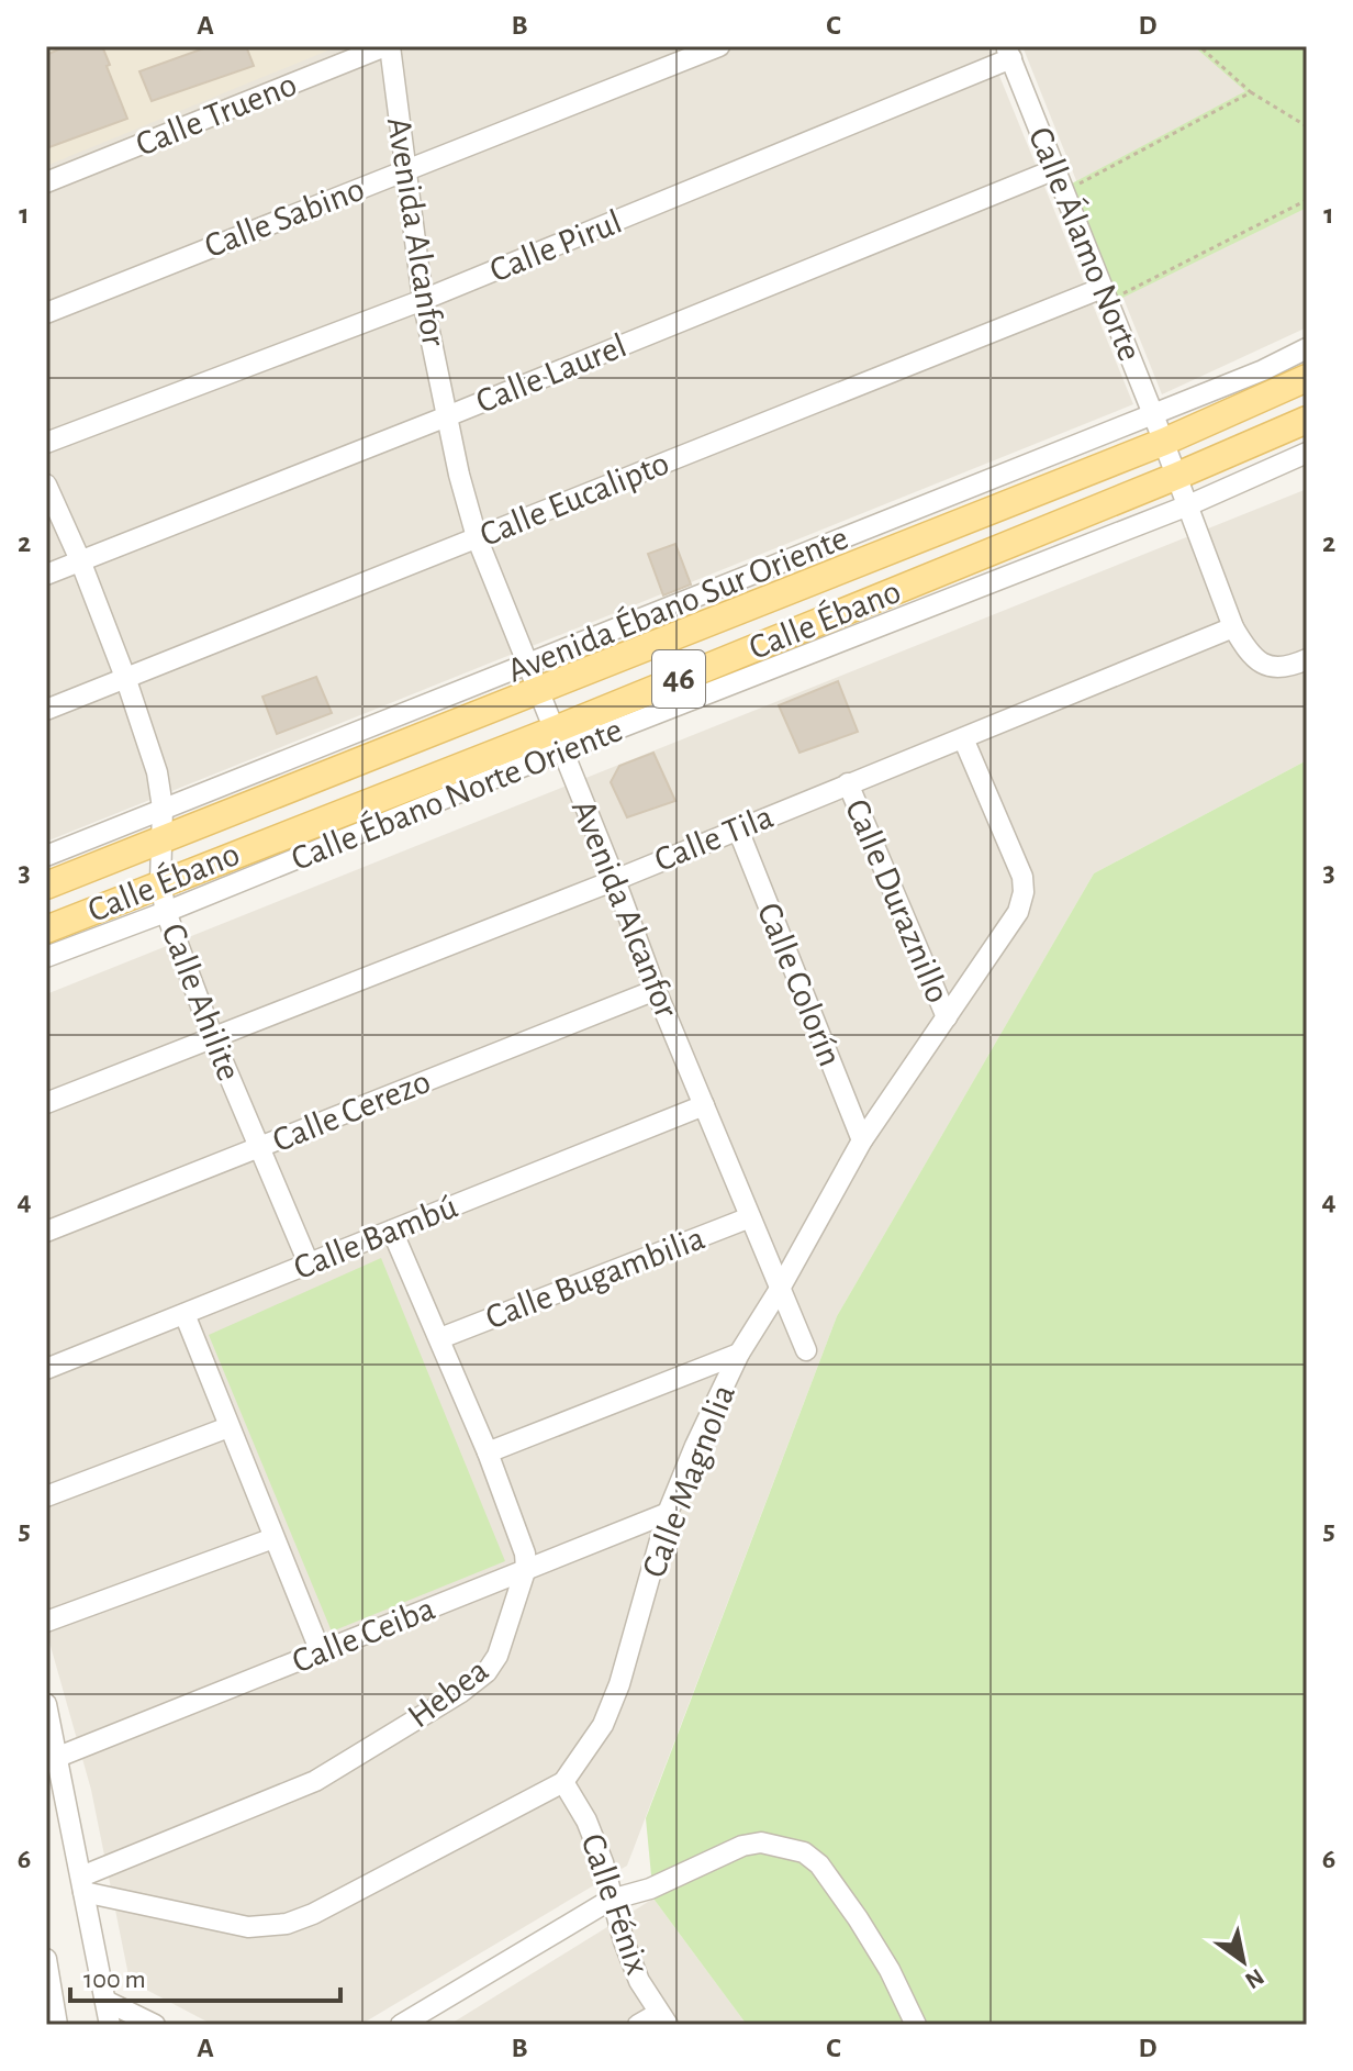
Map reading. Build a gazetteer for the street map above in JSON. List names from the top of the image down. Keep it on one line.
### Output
{"streets":{"main road":["Calle Ébano","46"],"street":["Calle Trueno","Calle Sabino","Avenida Alcanfor","Calle Álamo Norte","Calle Pirul","Calle Laurel","Calle Eucalipto","Avenida Ébano Sur Oriente","Calle Ébano Norte Oriente","Calle Tila","Calle Duraznillo","Calle Colorín","Calle Ahilite","Calle Cerezo","Calle Bambú","Calle Bugambilia","Calle Magnolia","Calle Ceiba","Hebea","Calle Fénix"]},"crossings":[["Calle Trueno","Avenida Alcanfor"],["Calle Sabino","Avenida Alcanfor"],["Avenida Alcanfor","Calle Pirul"],["Avenida Alcanfor","Calle Laurel"],["Avenida Alcanfor","Calle Eucalipto"],["Avenida Alcanfor","Avenida Ébano Sur Oriente"],["Avenida Alcanfor","Calle Ébano"],["Avenida Alcanfor","Calle Ébano Norte Oriente"],["Avenida Alcanfor","Calle Tila"],["Avenida Alcanfor","Calle Cerezo"],["Avenida Alcanfor","Calle Bambú"],["Avenida Alcanfor","Calle Bugambilia"],["Avenida Alcanfor","Calle Magnolia"],["Calle Álamo Norte","Calle Pirul"],["Calle Álamo Norte","Calle Laurel"],["Calle Álamo Norte","Calle Eucalipto"],["Calle Álamo Norte","Avenida Ébano Sur Oriente"],["Calle Álamo Norte","Calle Ébano"],["Calle Álamo Norte","Calle Ébano Norte Oriente"],["Calle Álamo Norte","Calle Tila"],["Calle Laurel","Calle Ahilite"],["Calle Eucalipto","Calle Ahilite"],["Avenida Ébano Sur Oriente","Calle Ahilite"],["Calle Ébano","Calle Ébano Norte Oriente"],["Calle Ébano","Calle Ahilite"],["Calle Ébano Norte Oriente","Calle Ahilite"],["Calle Tila","Calle Duraznillo"],["Calle Tila","Calle Colorín"],["Calle Tila","Calle Ahilite"],["Calle Tila","Calle Magnolia"],["Calle Duraznillo","Calle Magnolia"],["Calle Colorín","Calle Magnolia"],["Calle Ahilite","Calle Cerezo"],["Calle Ahilite","Calle Bambú"],["Calle Magnolia","Calle Ceiba"],["Calle Magnolia","Hebea"],["Calle Magnolia","Calle Fénix"],["Calle Ceiba","Hebea"]],"scale_bar":"100 m","north":"bottom right","grid":{"columns":["A","B","C","D"],"rows":["1","2","3","4","5","6"]}}
